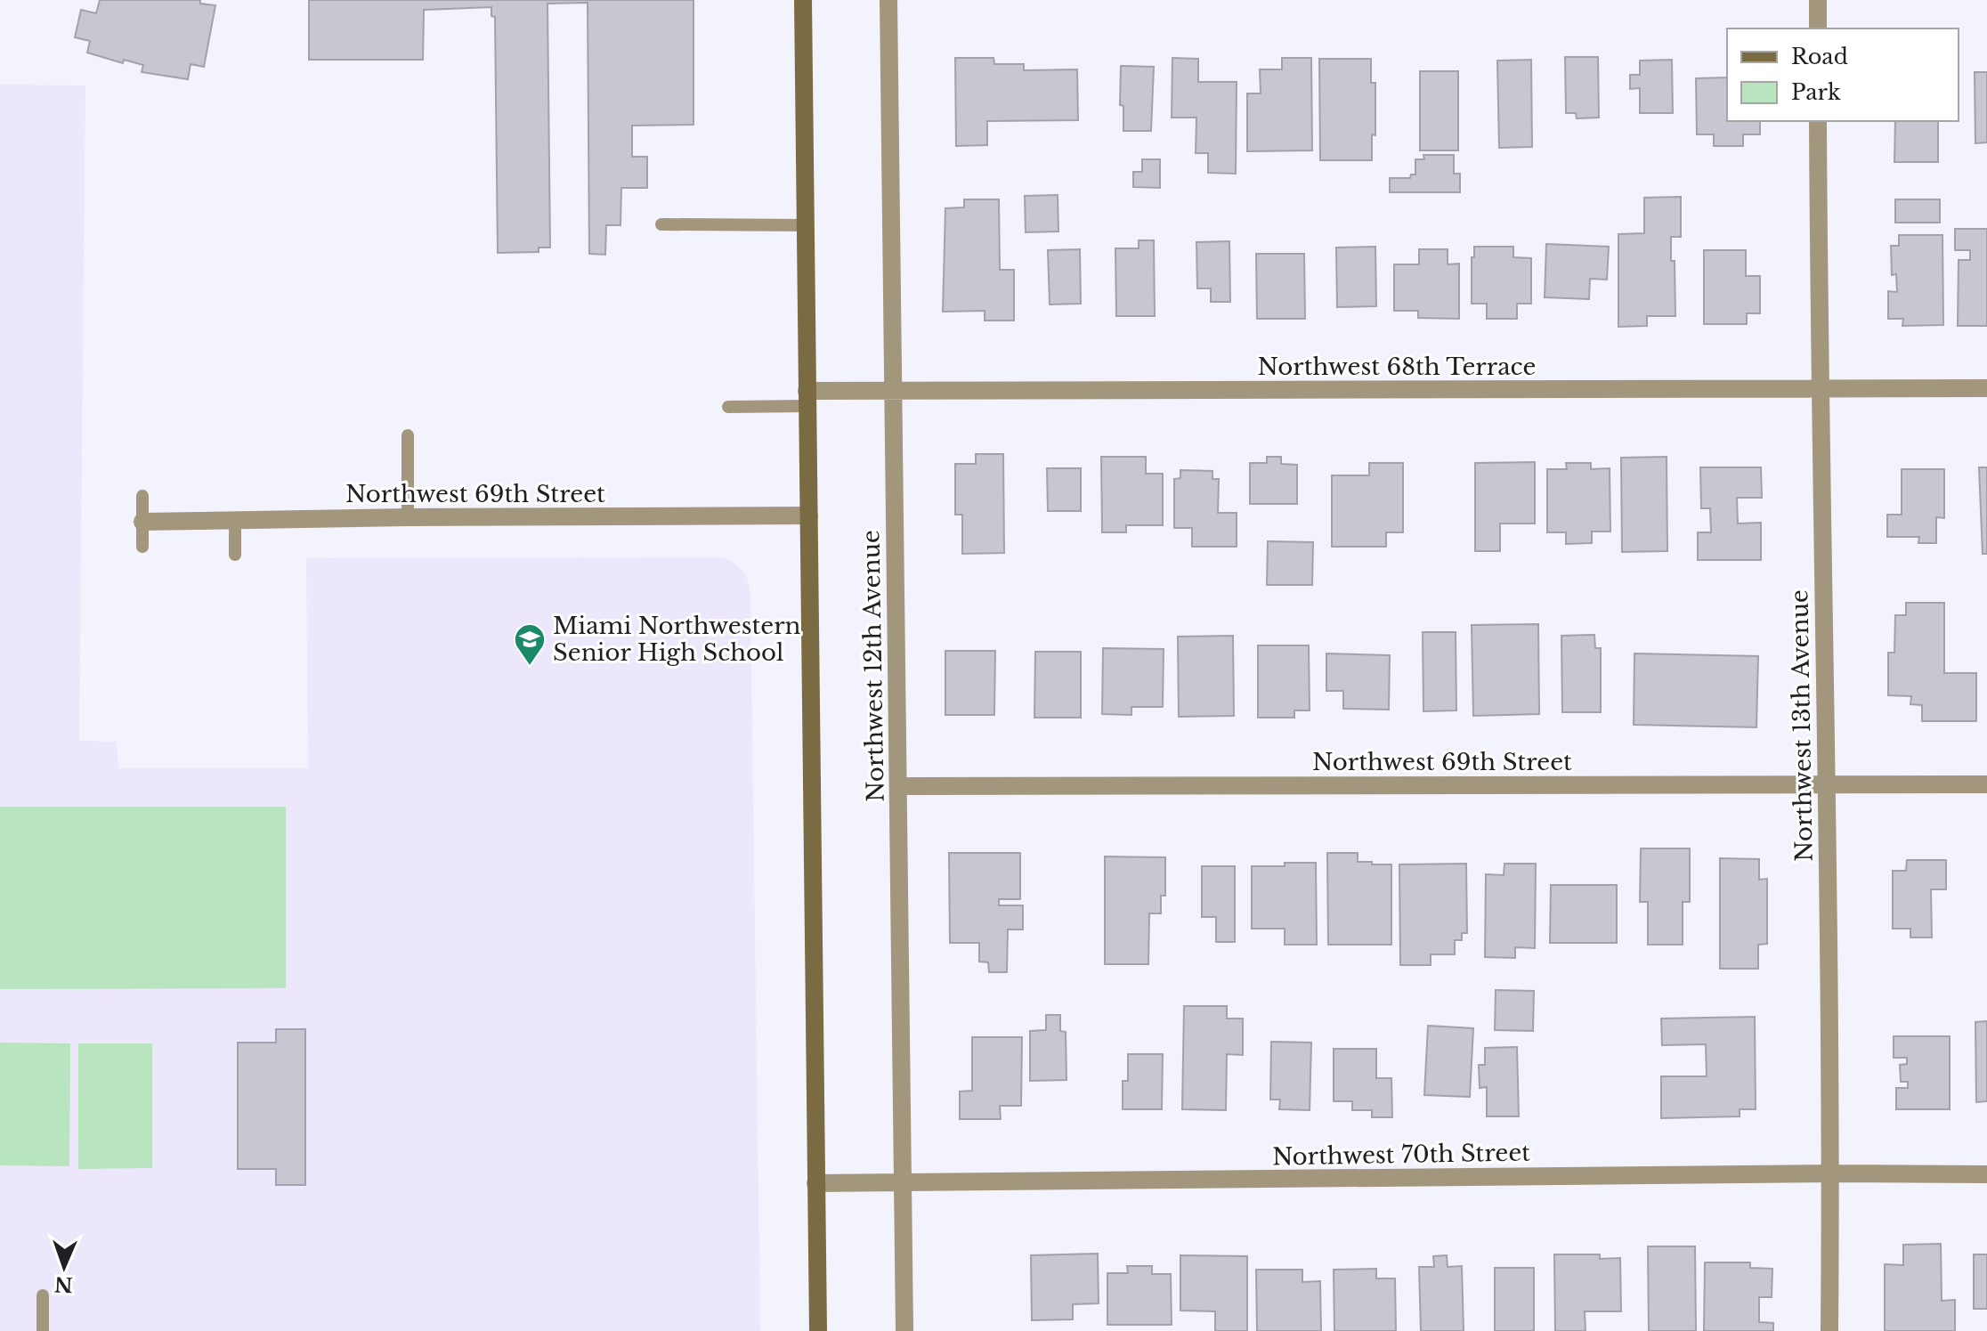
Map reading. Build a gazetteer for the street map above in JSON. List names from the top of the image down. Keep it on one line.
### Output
{"streets":{"street":["Northwest 68th Terrace","Northwest 69th Street","Northwest 12th Avenue","Northwest 13th Avenue","Northwest 70th Street"]},"crossings":[["Northwest 68th Terrace","Northwest 12th Avenue"],["Northwest 68th Terrace","Northwest 13th Avenue"],["Northwest 69th Street","Northwest 12th Avenue"],["Northwest 69th Street","Northwest 13th Avenue"],["Northwest 12th Avenue","Northwest 70th Street"],["Northwest 13th Avenue","Northwest 70th Street"]],"places":{"school or university":["Miami Northwestern Senior High School"]},"legend":["Road","Park"],"north":"bottom"}
